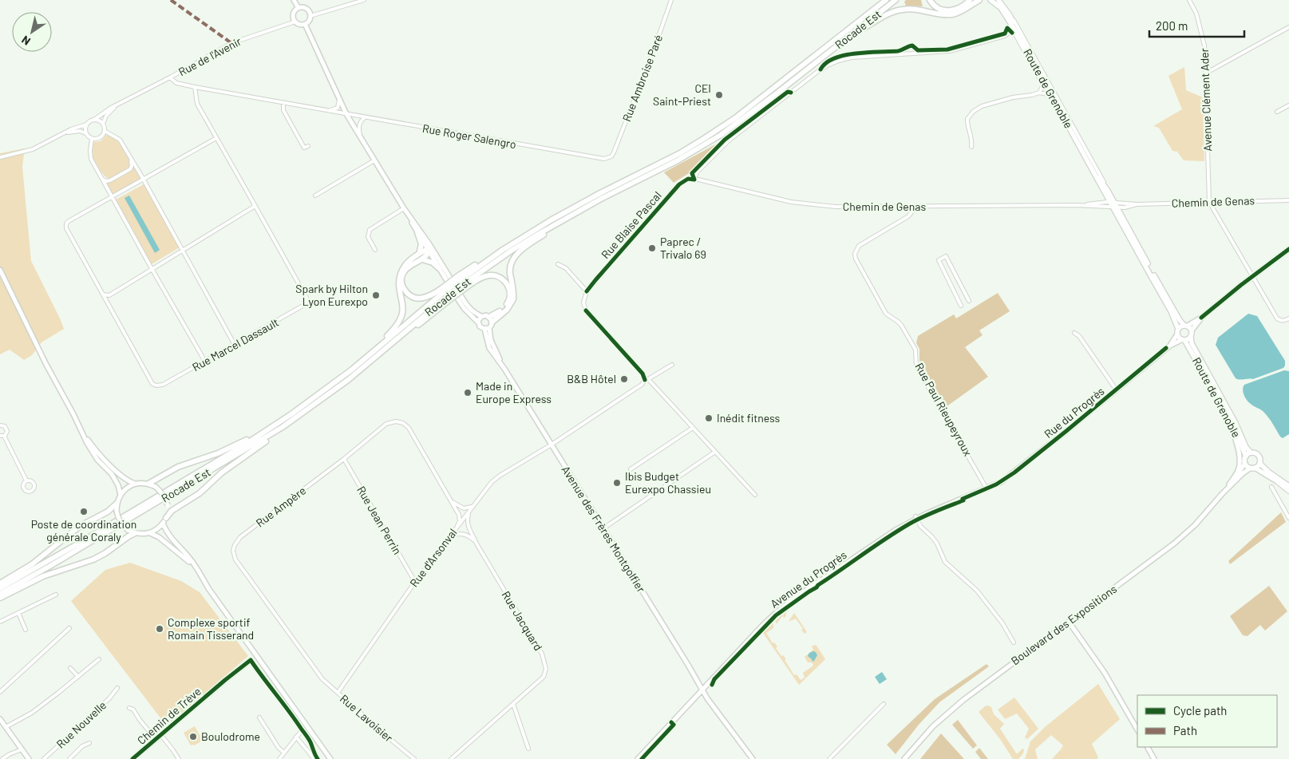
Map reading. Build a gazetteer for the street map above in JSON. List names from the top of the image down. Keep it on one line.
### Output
{"streets":{"highway":["Rocade Est"],"main road":["Route de Grenoble"],"street":["Rue de l'Avenir","Rue Ambroise Paré","Avenue Clément Ader","Rue Roger Salengro","Chemin de Genas","Rue Blaise Pascal","Rue Marcel Dassault","Rue Paul Rieupeyroux","Rue du Progrès","Rue Ampère","Rue Jean Perrin","Avenue des Frères Montgolfier","Rue d'Arsonval","Avenue du Progrès","Rue Jacquard","Boulevard des Expositions","Chemin de Trève","Rue Lavoisier","Rue Nouvelle"]},"crossings":[["Rue de l'Avenir","Rue Roger Salengro"],["Rue de l'Avenir","Avenue des Frères Montgolfier"],["Rue Ambroise Paré","Rue Roger Salengro"],["Route de Grenoble","Chemin de Genas"],["Route de Grenoble","Rue du Progrès"],["Route de Grenoble","Boulevard des Expositions"],["Avenue Clément Ader","Chemin de Genas"],["Rue Roger Salengro","Rue Marcel Dassault"],["Rue Roger Salengro","Avenue des Frères Montgolfier"],["Chemin de Genas","Rue Blaise Pascal"],["Chemin de Genas","Rue Paul Rieupeyroux"],["Rue Paul Rieupeyroux","Rue du Progrès"],["Rue Paul Rieupeyroux","Avenue du Progrès"],["Rue du Progrès","Avenue du Progrès"],["Rue Ampère","Rue Jean Perrin"],["Rue Ampère","Rue d'Arsonval"],["Rue Ampère","Rue Lavoisier"],["Rue Jean Perrin","Rue d'Arsonval"],["Avenue des Frères Montgolfier","Rue d'Arsonval"],["Avenue des Frères Montgolfier","Avenue du Progrès"],["Rue d'Arsonval","Rue Jacquard"],["Rue d'Arsonval","Rue Lavoisier"]],"places":["CEI Saint-Priest","Paprec / Trivalo 69","Spark by Hilton Lyon Eurexpo","B&B Hôtel","Made in Europe Express","Inédit fitness","Ibis Budget Eurexpo Chassieu","Poste de coordination générale Coraly","Complexe sportif Romain Tisserand","Boulodrome"],"legend":["Cycle path","Path"],"scale_bar":"200 m","north":"bottom left"}
